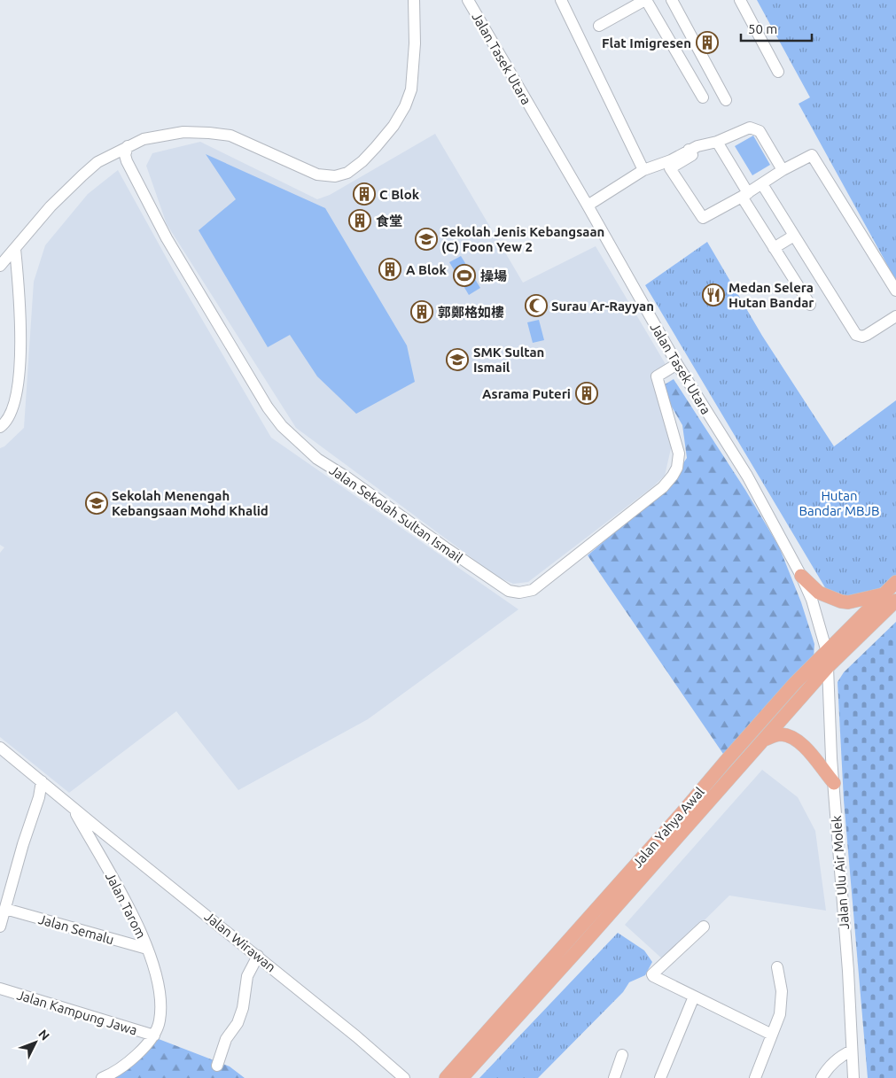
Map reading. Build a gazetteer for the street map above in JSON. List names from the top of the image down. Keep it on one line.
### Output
{"streets":{"main road":["Jalan Yahya Awal"],"street":["Jalan Tasek Utara","Jalan Sekolah Sultan Ismail","Jalan Ulu Air Molek","Jalan Tarom","Jalan Semalu","Jalan Wirawan","Jalan Kampung Jawa"]},"crossings":[["Jalan Tasek Utara","Jalan Sekolah Sultan Ismail"],["Jalan Tasek Utara","Jalan Yahya Awal"],["Jalan Tasek Utara","Jalan Ulu Air Molek"],["Jalan Yahya Awal","Jalan Ulu Air Molek"],["Jalan Tarom","Jalan Semalu"],["Jalan Tarom","Jalan Wirawan"],["Jalan Tarom","Jalan Kampung Jawa"]],"parks":["Hutan Bandar MBJB"],"places":{"building":["Flat Imigresen","C Blok","食堂","A Blok","郭鄭格如樓","Asrama Puteri"],"school or university":["Sekolah Jenis Kebangsaan (C) Foon Yew 2","SMK Sultan Ismail","Sekolah Menengah Kebangsaan Mohd Khalid"],"sports":["操場"],"restaurant":["Medan Selera Hutan Bandar"],"mosque":["Surau Ar-Rayyan"]},"scale_bar":"50 m","north":"top right"}
